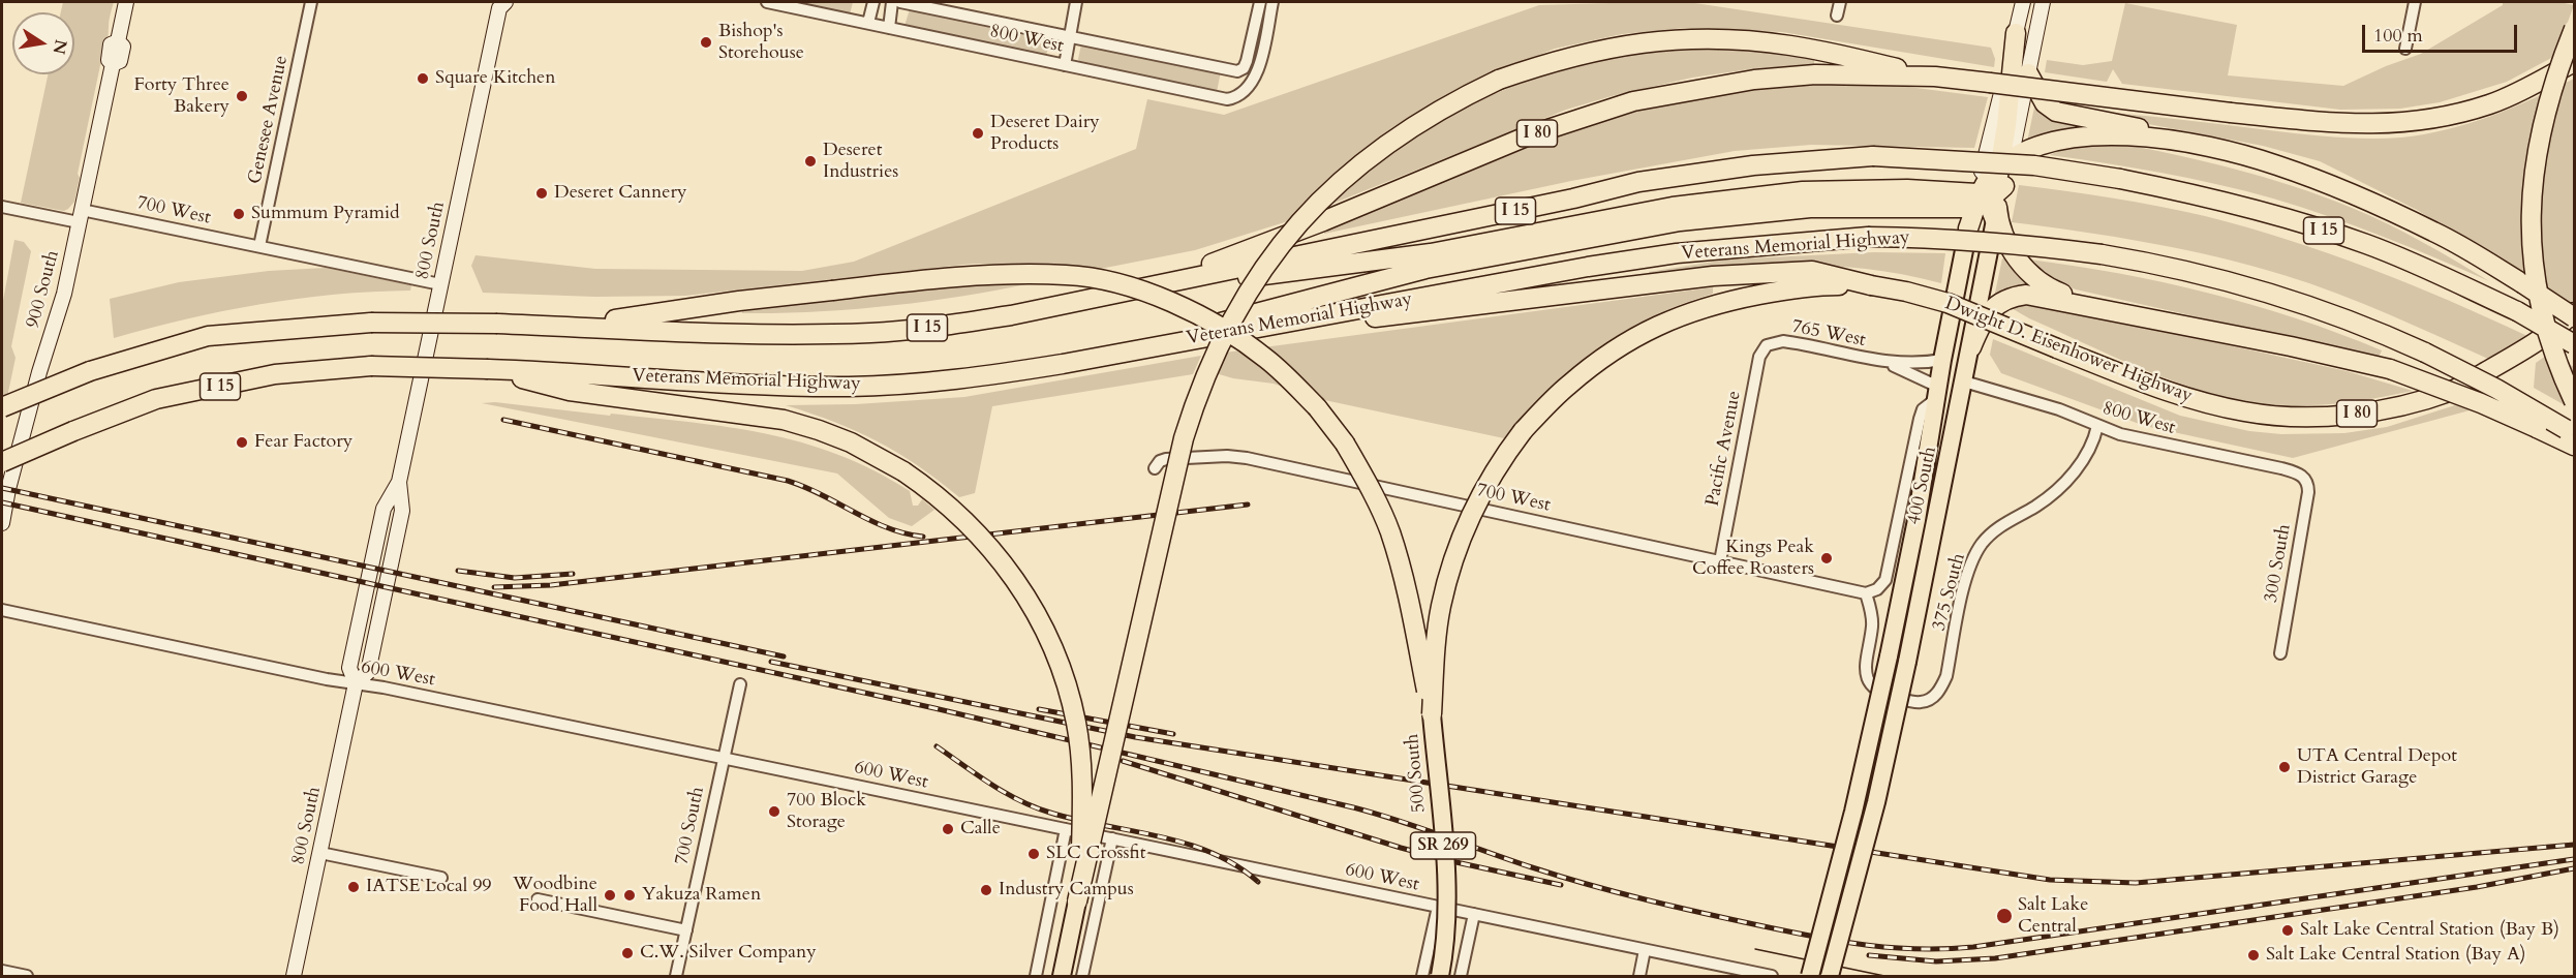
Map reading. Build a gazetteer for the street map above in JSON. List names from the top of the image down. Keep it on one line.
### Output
{"streets":{"highway":["I 80","I 15","Veterans Memorial Highway","Dwight D. Eisenhower Highway"],"main road":["400 South","500 South","SR 269"],"street":["800 West","Genesee Avenue","700 West","800 South","900 South","765 West","Pacific Avenue","300 South","375 South","600 West","700 South"]},"crossings":[["800 West","400 South"],["800 West","300 South"],["800 West","375 South"],["Genesee Avenue","700 West"],["I 80","I 15"],["I 80","Veterans Memorial Highway"],["I 80","Dwight D. Eisenhower Highway"],["700 West","800 South"],["700 West","900 South"],["700 West","Pacific Avenue"],["700 West","400 South"],["700 West","375 South"],["800 South","600 West"],["765 West","Pacific Avenue"],["765 West","400 South"],["400 South","375 South"],["600 West","700 South"]],"places":["Bishop's Storehouse","Square Kitchen","Forty Three Bakery","Deseret Dairy Products","Deseret Industries","Deseret Cannery","Summum Pyramid","Fear Factory","Kings Peak Coffee Roasters","UTA Central Depot District Garage","700 Block Storage","Calle","SLC Crossfit","IATSE Local 99","Industry Campus","Woodbine Food Hall","Yakuza Ramen","Salt Lake Central","Salt Lake Central Station (Bay B)","C.W. Silver Company","Salt Lake Central Station (Bay A)"],"scale_bar":"100 m","north":"right"}
